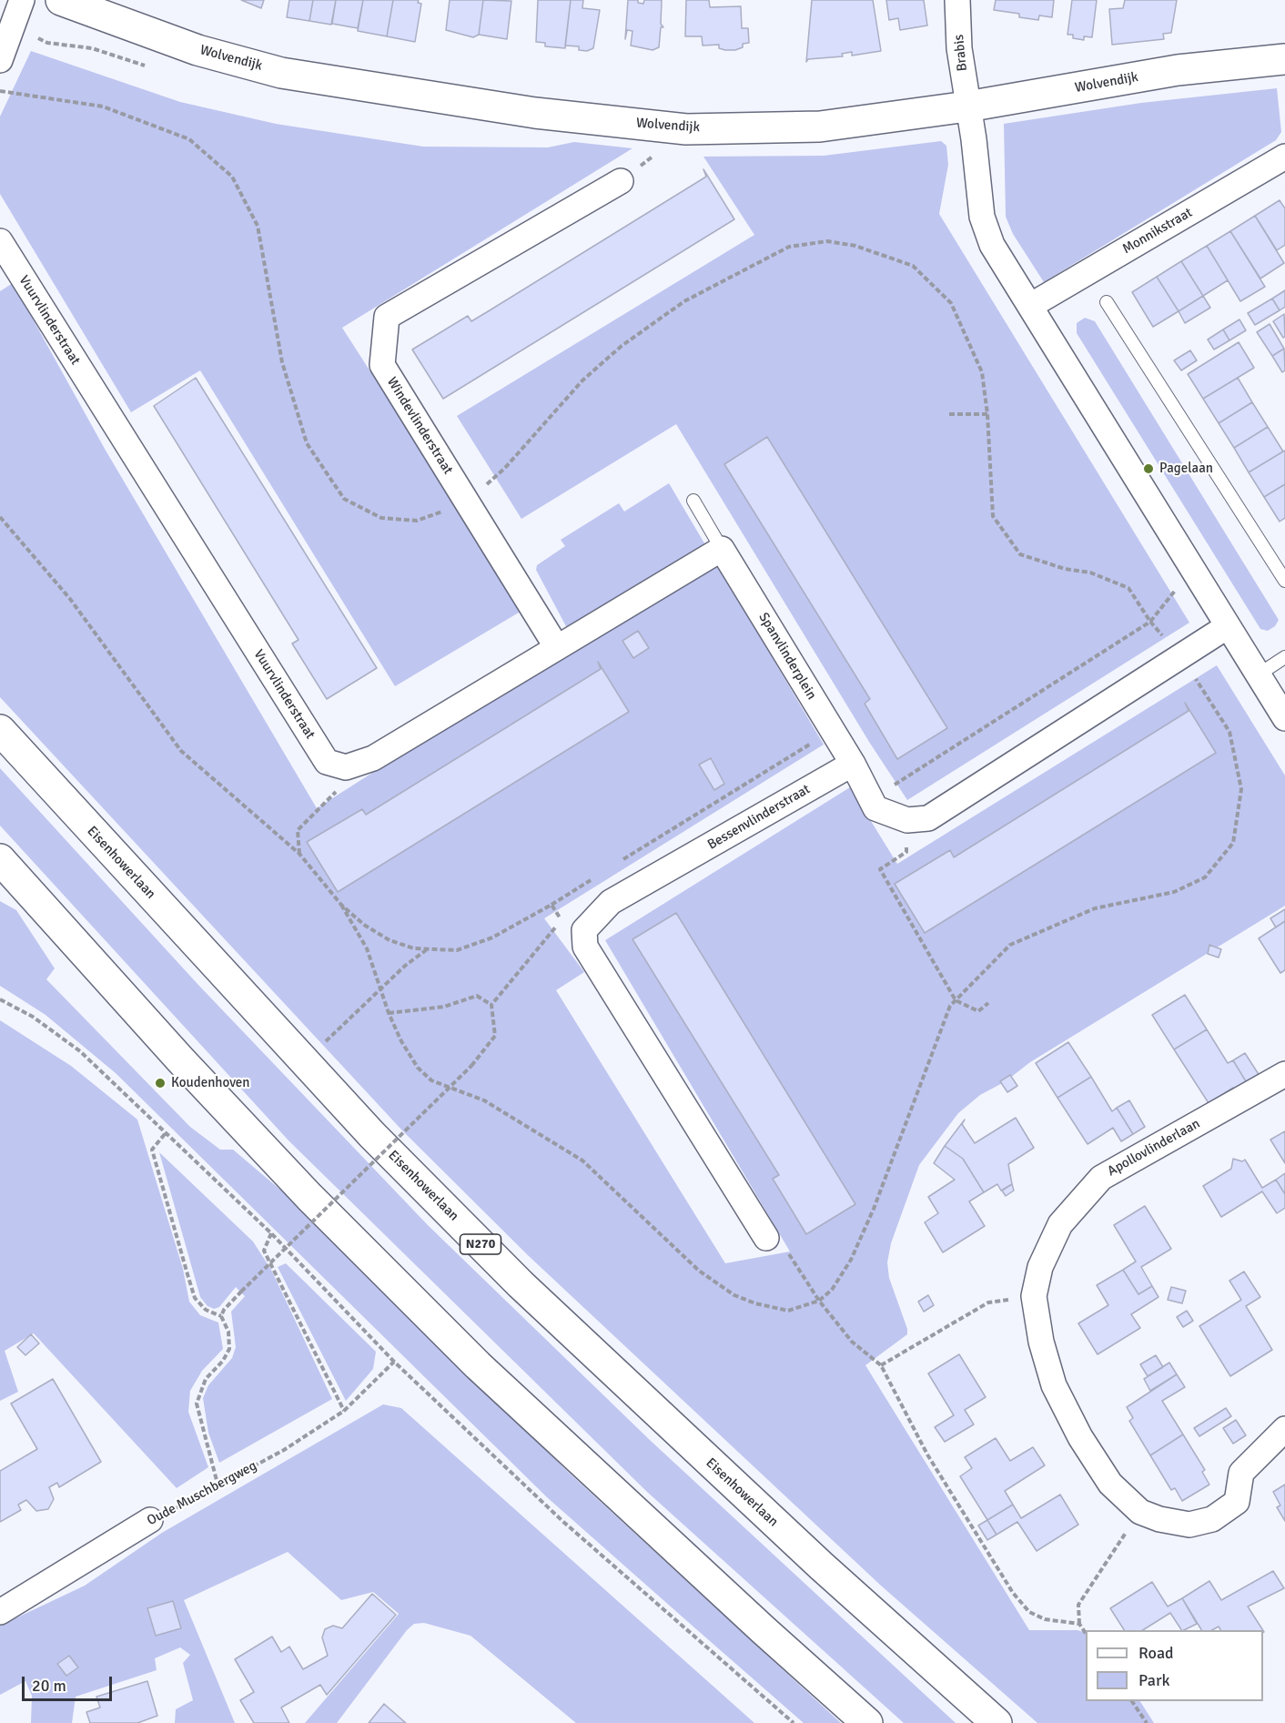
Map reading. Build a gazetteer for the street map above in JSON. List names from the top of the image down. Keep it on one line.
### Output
{"streets":{"main road":["Wolvendijk","Eisenhowerlaan","N270"],"street":["Brabis","Monnikstraat","Vuurvlinderstraat","Windevlinderstraat","Spanvlinderplein","Bessenvlinderstraat","Apollovlinderlaan","Oude Muschbergweg"]},"crossings":[["Brabis","Wolvendijk"],["Spanvlinderplein","Bessenvlinderstraat"]],"places":["Pagelaan","Koudenhoven"],"legend":["Road","Park"],"scale_bar":"20 m"}
